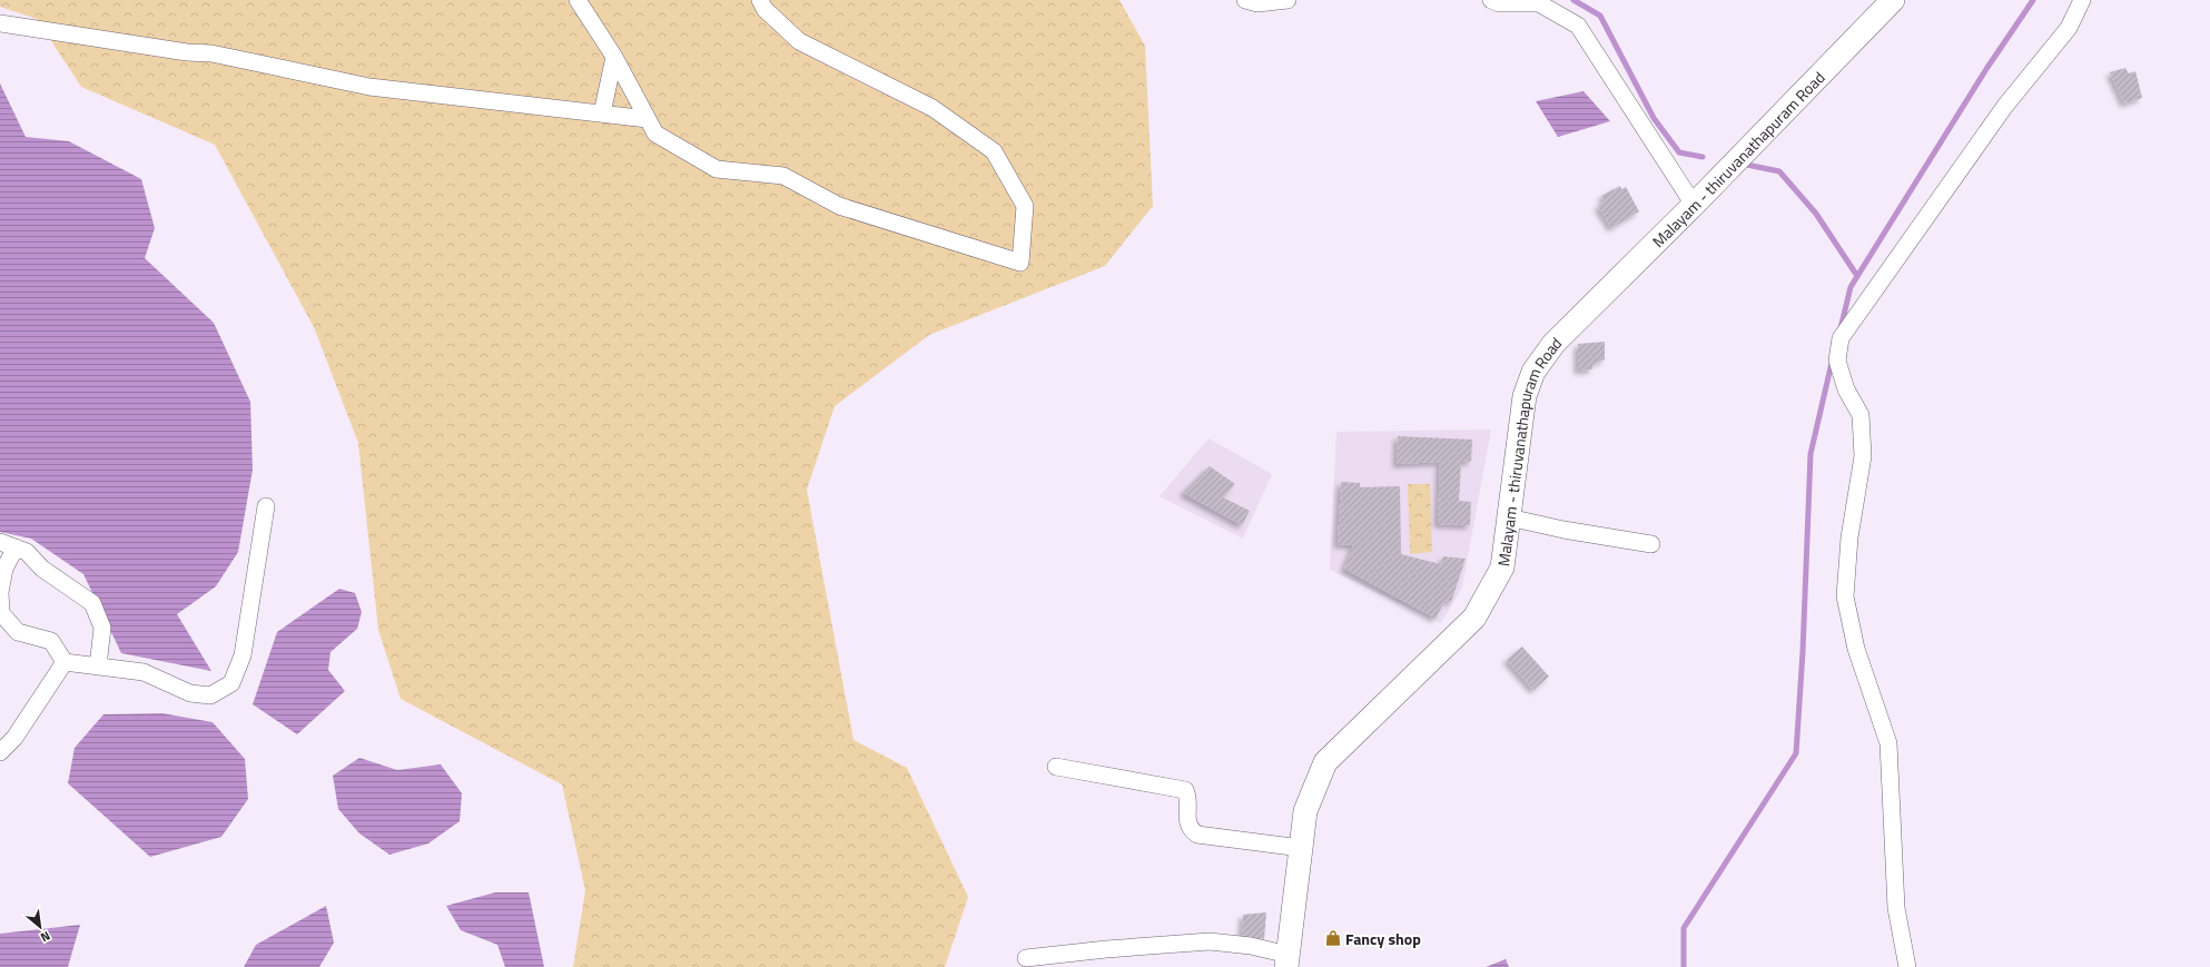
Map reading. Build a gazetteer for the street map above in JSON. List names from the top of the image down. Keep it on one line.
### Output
{"streets":{"main road":["Malayam - thiruvanathapuram Road"]},"places":{"shop":["Fancy shop"]},"north":"bottom right"}
